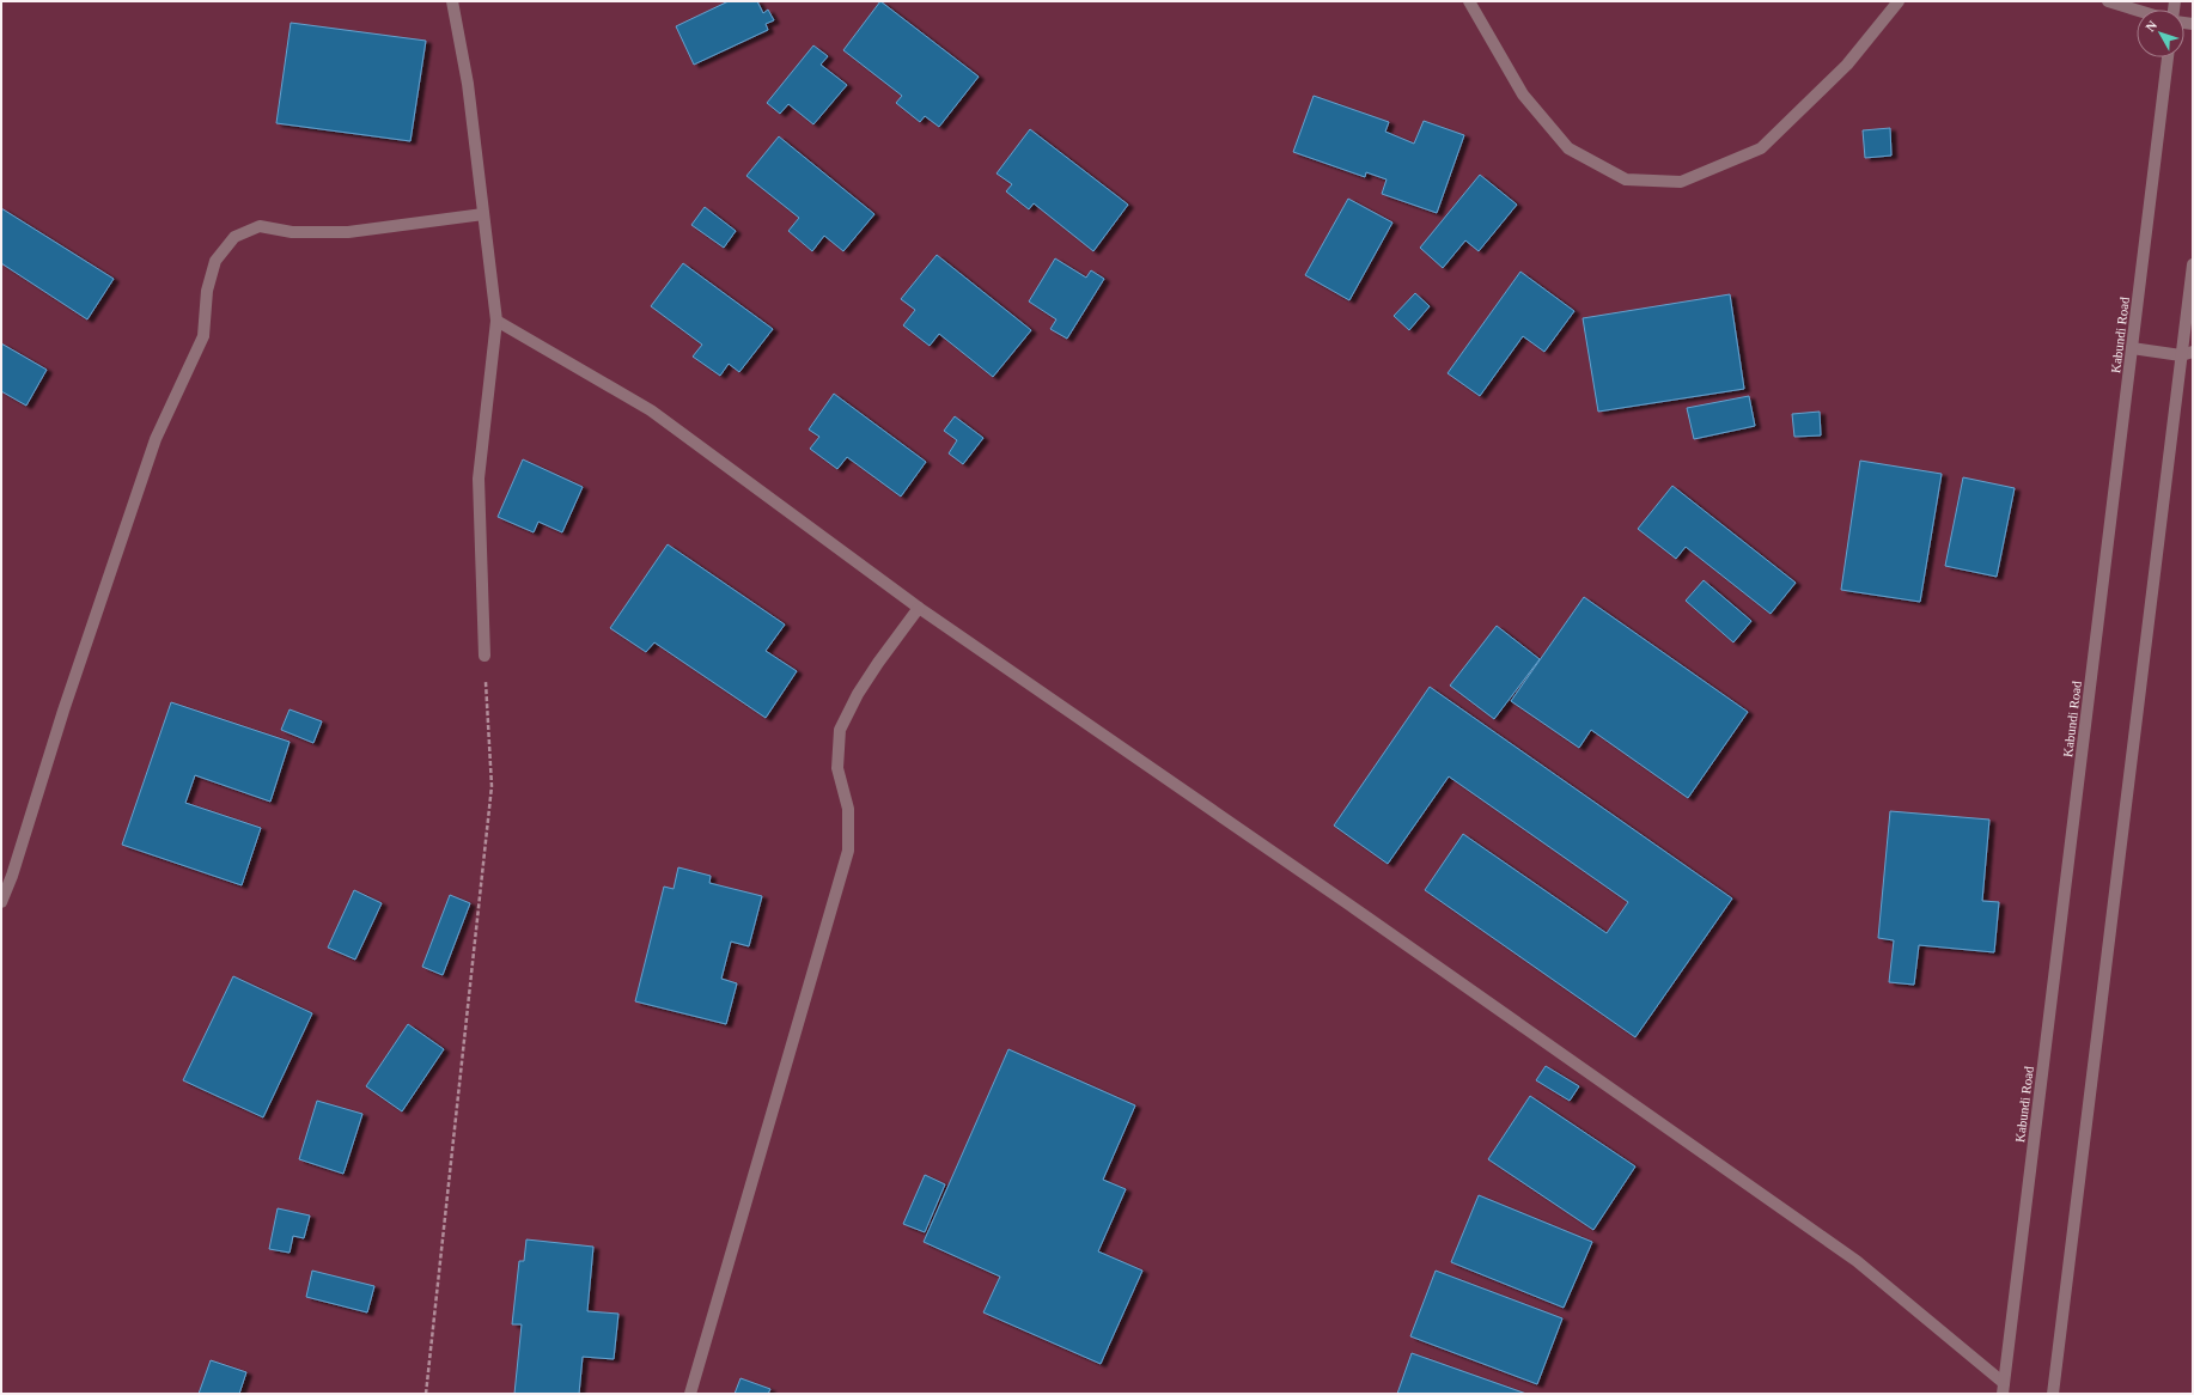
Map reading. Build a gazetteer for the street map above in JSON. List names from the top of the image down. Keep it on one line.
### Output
{"streets":{"street":["Kabundi Road"]},"north":"top left"}
